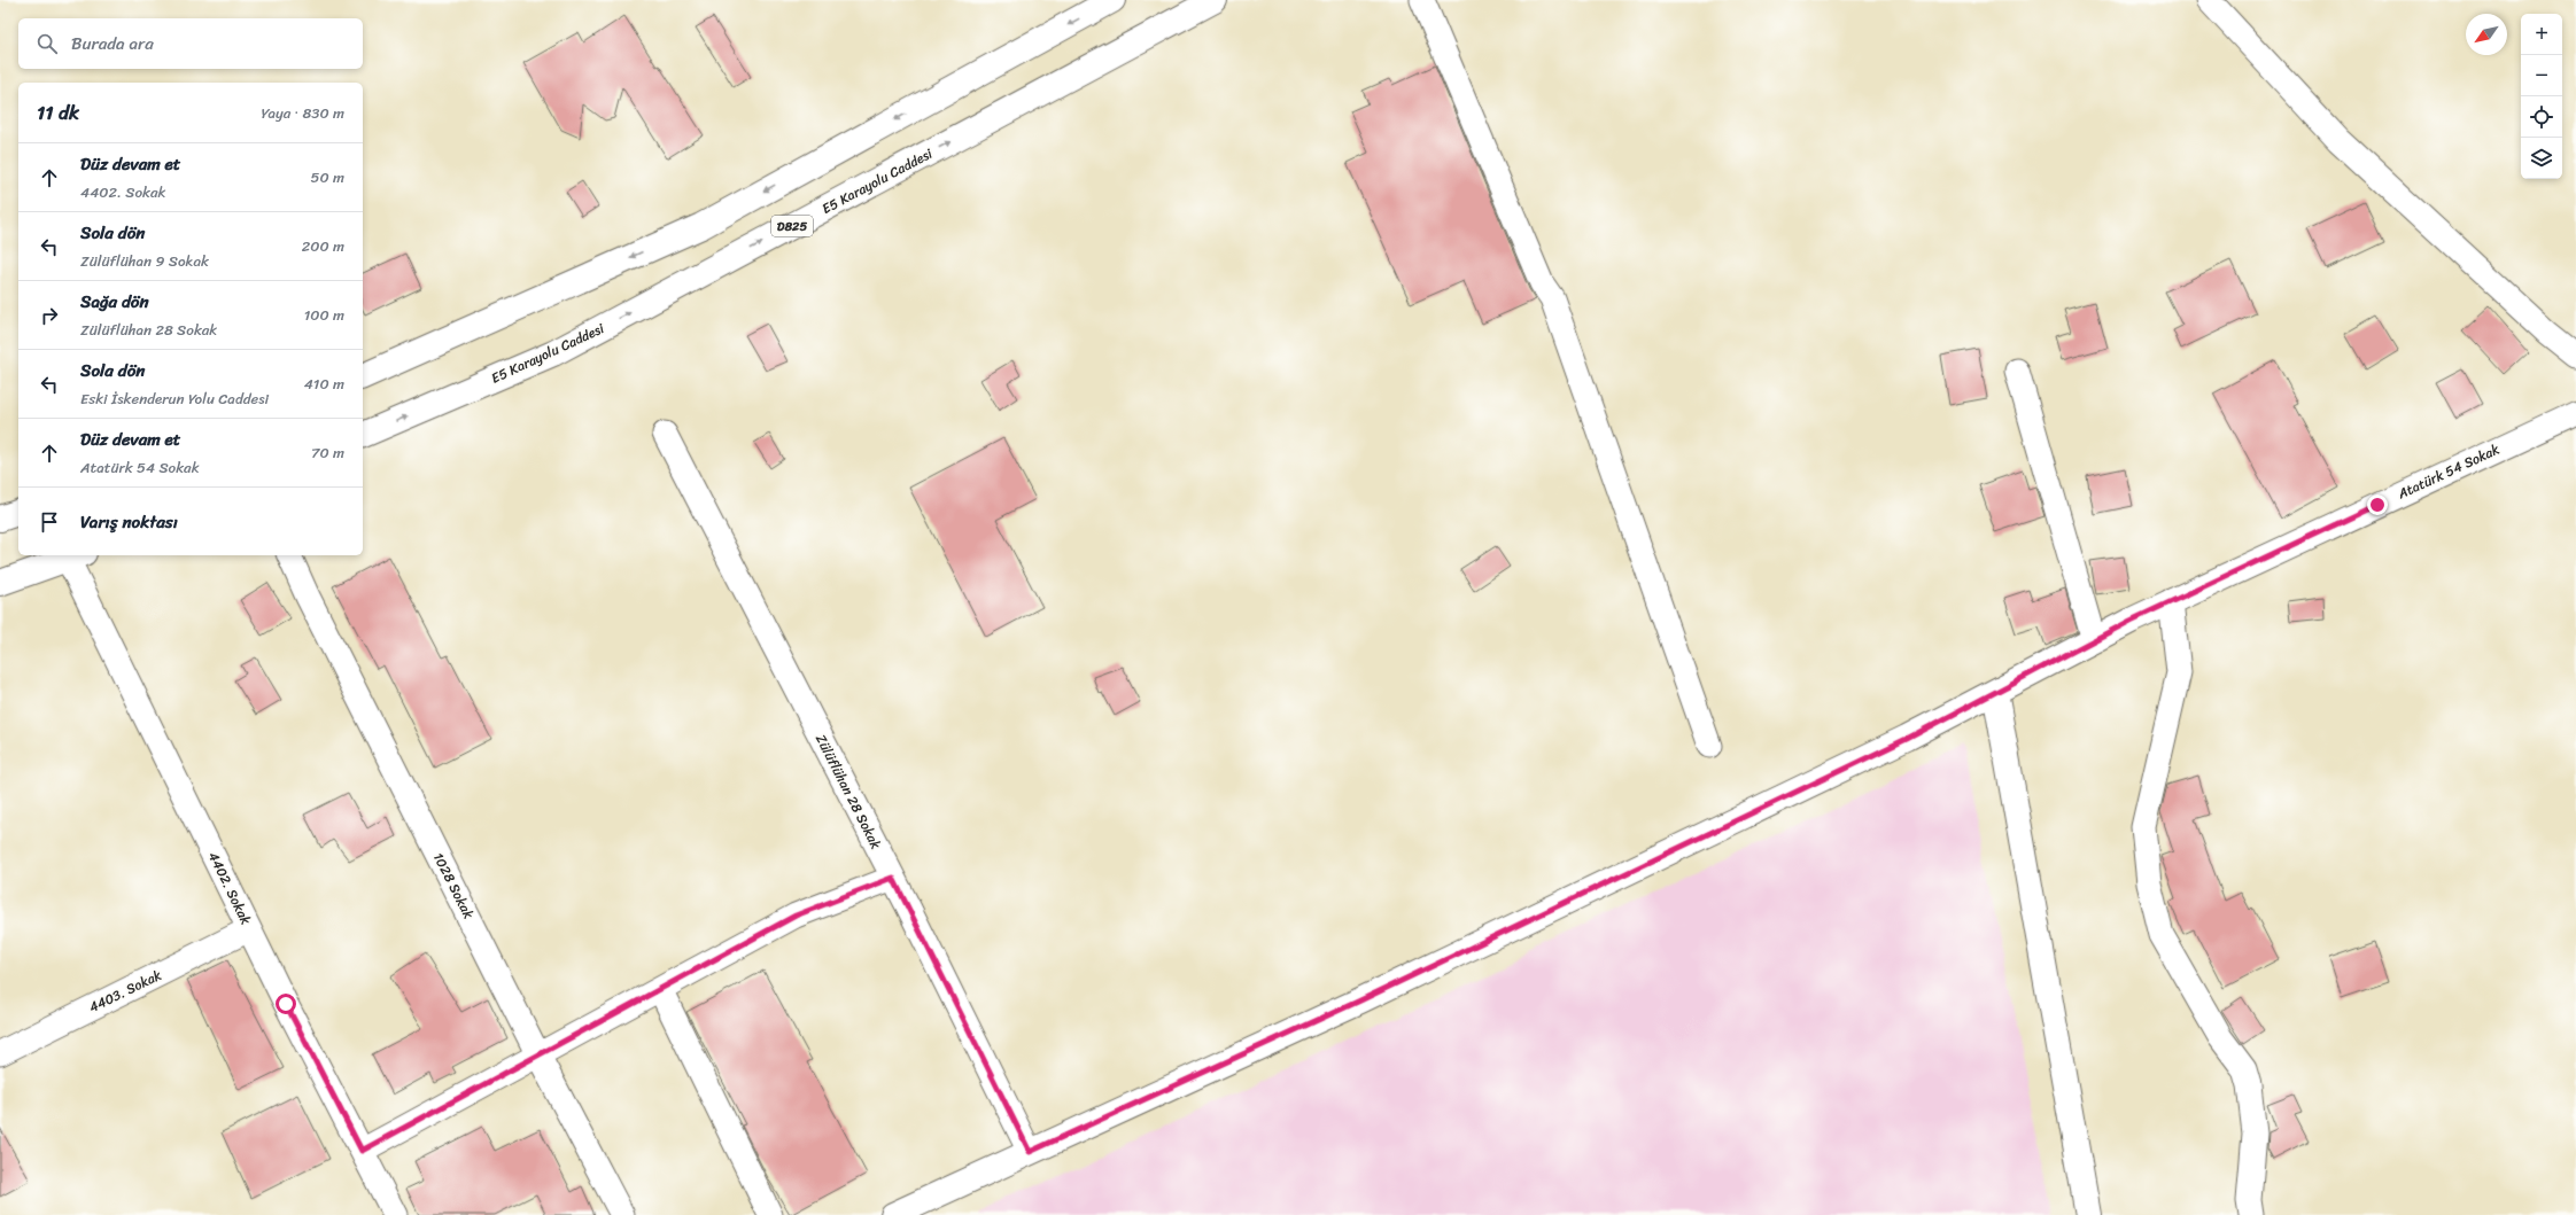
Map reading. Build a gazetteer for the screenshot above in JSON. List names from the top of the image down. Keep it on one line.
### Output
{"streets":{"main road":["E5 Karayolu Caddesi","D825","Atatürk 54 Sokak"],"street":["Zülüflühan 28 Sokak","1028 Sokak","4402. Sokak","4403. Sokak"]},"crossings":[["Atatürk 54 Sokak","Zülüflühan 28 Sokak"],["4402. Sokak","4403. Sokak"]],"north":"bottom left","page":{"map_buttons":["+","−"],"search":"Burada ara","heading":["11 dk","Yaya · 830 m"],"list":[["Düz devam et","4402. Sokak","50 m"],["Sola dön","Zülüflühan 9 Sokak","200 m"],["Sağa dön","Zülüflühan 28 Sokak","100 m"],["Sola dön","Eski İskenderun Yolu Caddesi","410 m"],["Düz devam et","Atatürk 54 Sokak","70 m"],"Varış noktası"]}}
